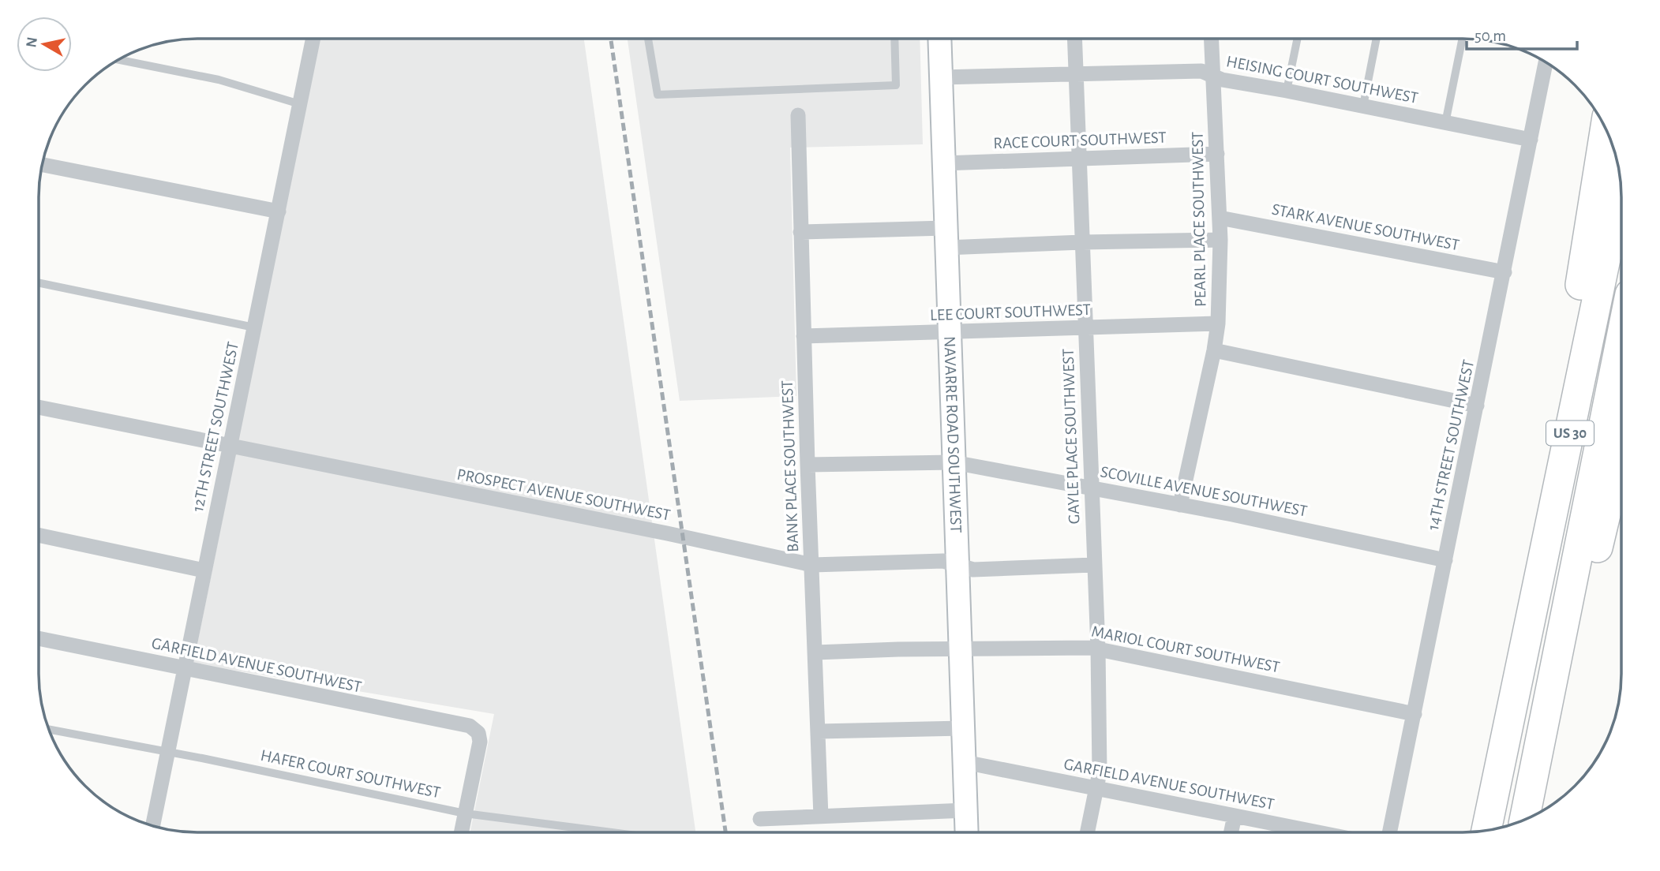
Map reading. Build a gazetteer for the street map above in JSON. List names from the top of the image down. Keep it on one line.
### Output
{"streets":{"highway":["US 30"],"street":["HEISING COURT SOUTHWEST","RACE COURT SOUTHWEST","PEARL PLACE SOUTHWEST","STARK AVENUE SOUTHWEST","LEE COURT SOUTHWEST","12TH STREET SOUTHWEST","NAVARRE ROAD SOUTHWEST","GAYLE PLACE SOUTHWEST","14TH STREET SOUTHWEST","BANK PLACE SOUTHWEST","SCOVILLE AVENUE SOUTHWEST","PROSPECT AVENUE SOUTHWEST","MARIOL COURT SOUTHWEST","GARFIELD AVENUE SOUTHWEST"],"lane":["HAFER COURT SOUTHWEST"]},"crossings":[["HEISING COURT SOUTHWEST","PEARL PLACE SOUTHWEST"],["HEISING COURT SOUTHWEST","NAVARRE ROAD SOUTHWEST"],["HEISING COURT SOUTHWEST","GAYLE PLACE SOUTHWEST"],["HEISING COURT SOUTHWEST","14TH STREET SOUTHWEST"],["RACE COURT SOUTHWEST","PEARL PLACE SOUTHWEST"],["RACE COURT SOUTHWEST","NAVARRE ROAD SOUTHWEST"],["RACE COURT SOUTHWEST","GAYLE PLACE SOUTHWEST"],["PEARL PLACE SOUTHWEST","STARK AVENUE SOUTHWEST"],["PEARL PLACE SOUTHWEST","LEE COURT SOUTHWEST"],["PEARL PLACE SOUTHWEST","SCOVILLE AVENUE SOUTHWEST"],["STARK AVENUE SOUTHWEST","14TH STREET SOUTHWEST"],["LEE COURT SOUTHWEST","NAVARRE ROAD SOUTHWEST"],["LEE COURT SOUTHWEST","GAYLE PLACE SOUTHWEST"],["LEE COURT SOUTHWEST","BANK PLACE SOUTHWEST"],["12TH STREET SOUTHWEST","PROSPECT AVENUE SOUTHWEST"],["12TH STREET SOUTHWEST","GARFIELD AVENUE SOUTHWEST"],["12TH STREET SOUTHWEST","HAFER COURT SOUTHWEST"],["NAVARRE ROAD SOUTHWEST","SCOVILLE AVENUE SOUTHWEST"],["NAVARRE ROAD SOUTHWEST","PROSPECT AVENUE SOUTHWEST"],["NAVARRE ROAD SOUTHWEST","MARIOL COURT SOUTHWEST"],["NAVARRE ROAD SOUTHWEST","GARFIELD AVENUE SOUTHWEST"],["GAYLE PLACE SOUTHWEST","SCOVILLE AVENUE SOUTHWEST"],["GAYLE PLACE SOUTHWEST","PROSPECT AVENUE SOUTHWEST"],["GAYLE PLACE SOUTHWEST","MARIOL COURT SOUTHWEST"],["GAYLE PLACE SOUTHWEST","GARFIELD AVENUE SOUTHWEST"],["14TH STREET SOUTHWEST","SCOVILLE AVENUE SOUTHWEST"],["14TH STREET SOUTHWEST","MARIOL COURT SOUTHWEST"],["BANK PLACE SOUTHWEST","SCOVILLE AVENUE SOUTHWEST"],["BANK PLACE SOUTHWEST","PROSPECT AVENUE SOUTHWEST"],["BANK PLACE SOUTHWEST","MARIOL COURT SOUTHWEST"],["GARFIELD AVENUE SOUTHWEST","HAFER COURT SOUTHWEST"]],"scale_bar":"50 m","north":"left"}
